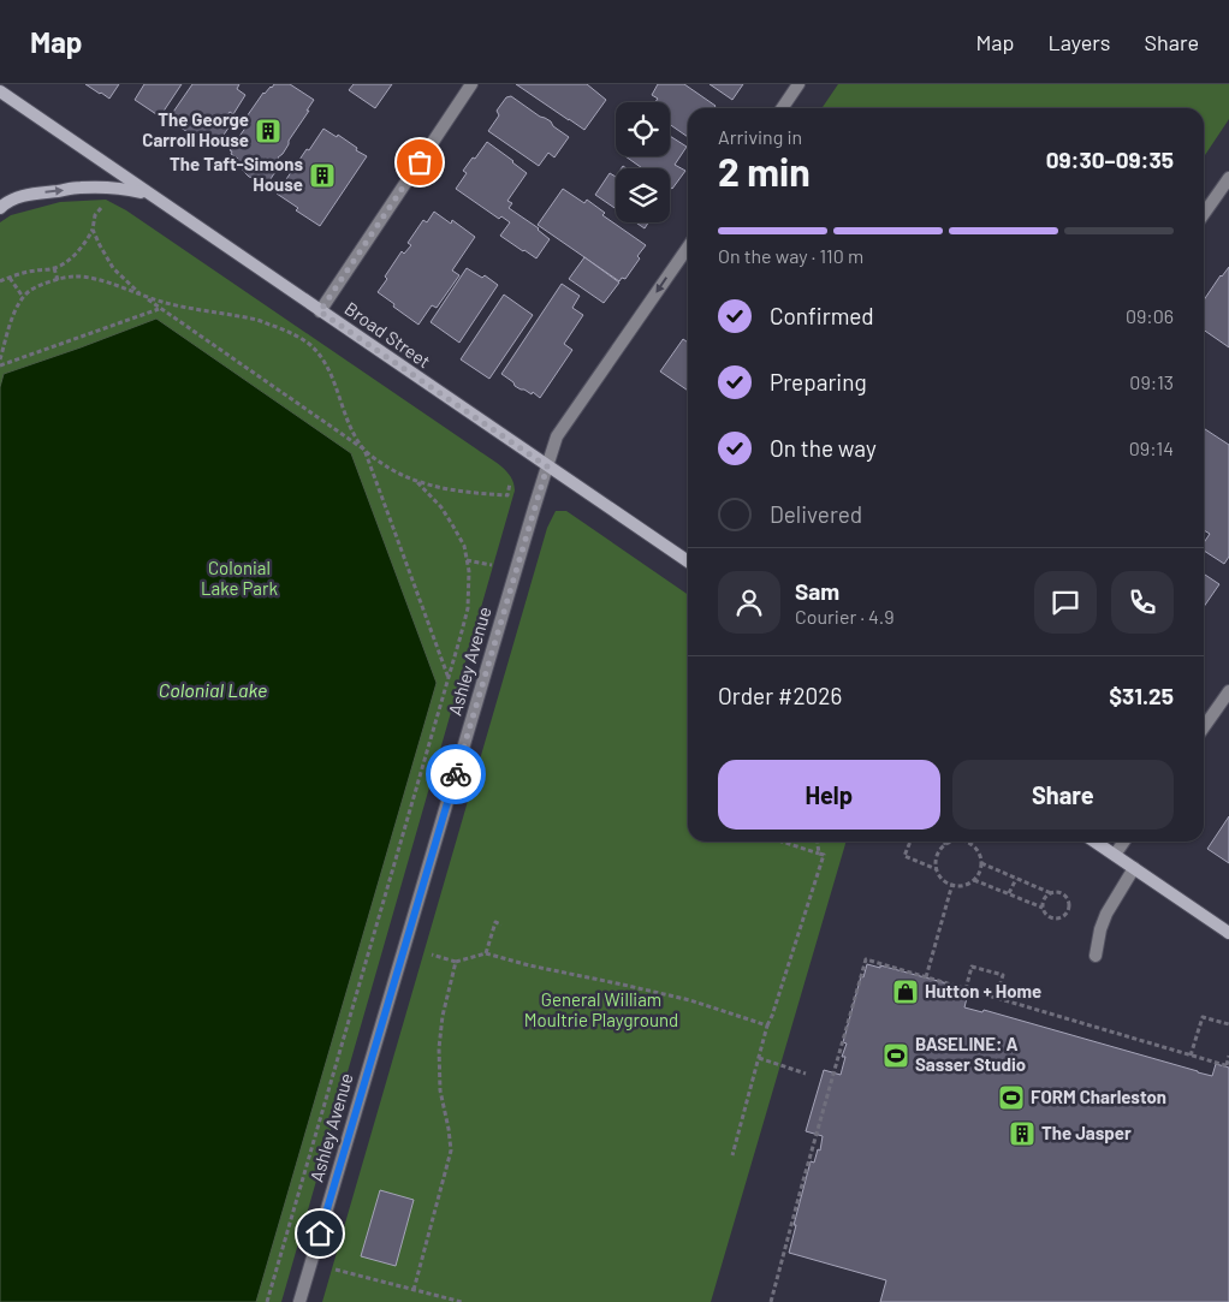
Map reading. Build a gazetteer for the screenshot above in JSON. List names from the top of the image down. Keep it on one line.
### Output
{"streets":{"main road":["Broad Street"],"street":["Ashley Avenue"]},"crossings":[["Broad Street","Ashley Avenue"]],"water":["Colonial Lake"],"parks":["Colonial Lake Park","General William Moultrie Playground"],"places":{"building":["The George Carroll House","The Taft-Simons House","The Jasper"],"shop":["Hutton + Home"],"sports":["BASELINE: A Sasser Studio","FORM Charleston"]},"page":{"header":"Map","nav":["Map","Layers","Share"],"heading":["2 min","Arriving in","09:30–09:35"],"panel":["Sam","Courier · 4.9","Order #2026","$31.25"],"bar":"On the way · 110 m","list":[["Confirmed","09:06"],["Preparing","09:13"],["On the way","09:14"],"Delivered"],"buttons":["Help","Share"]}}
